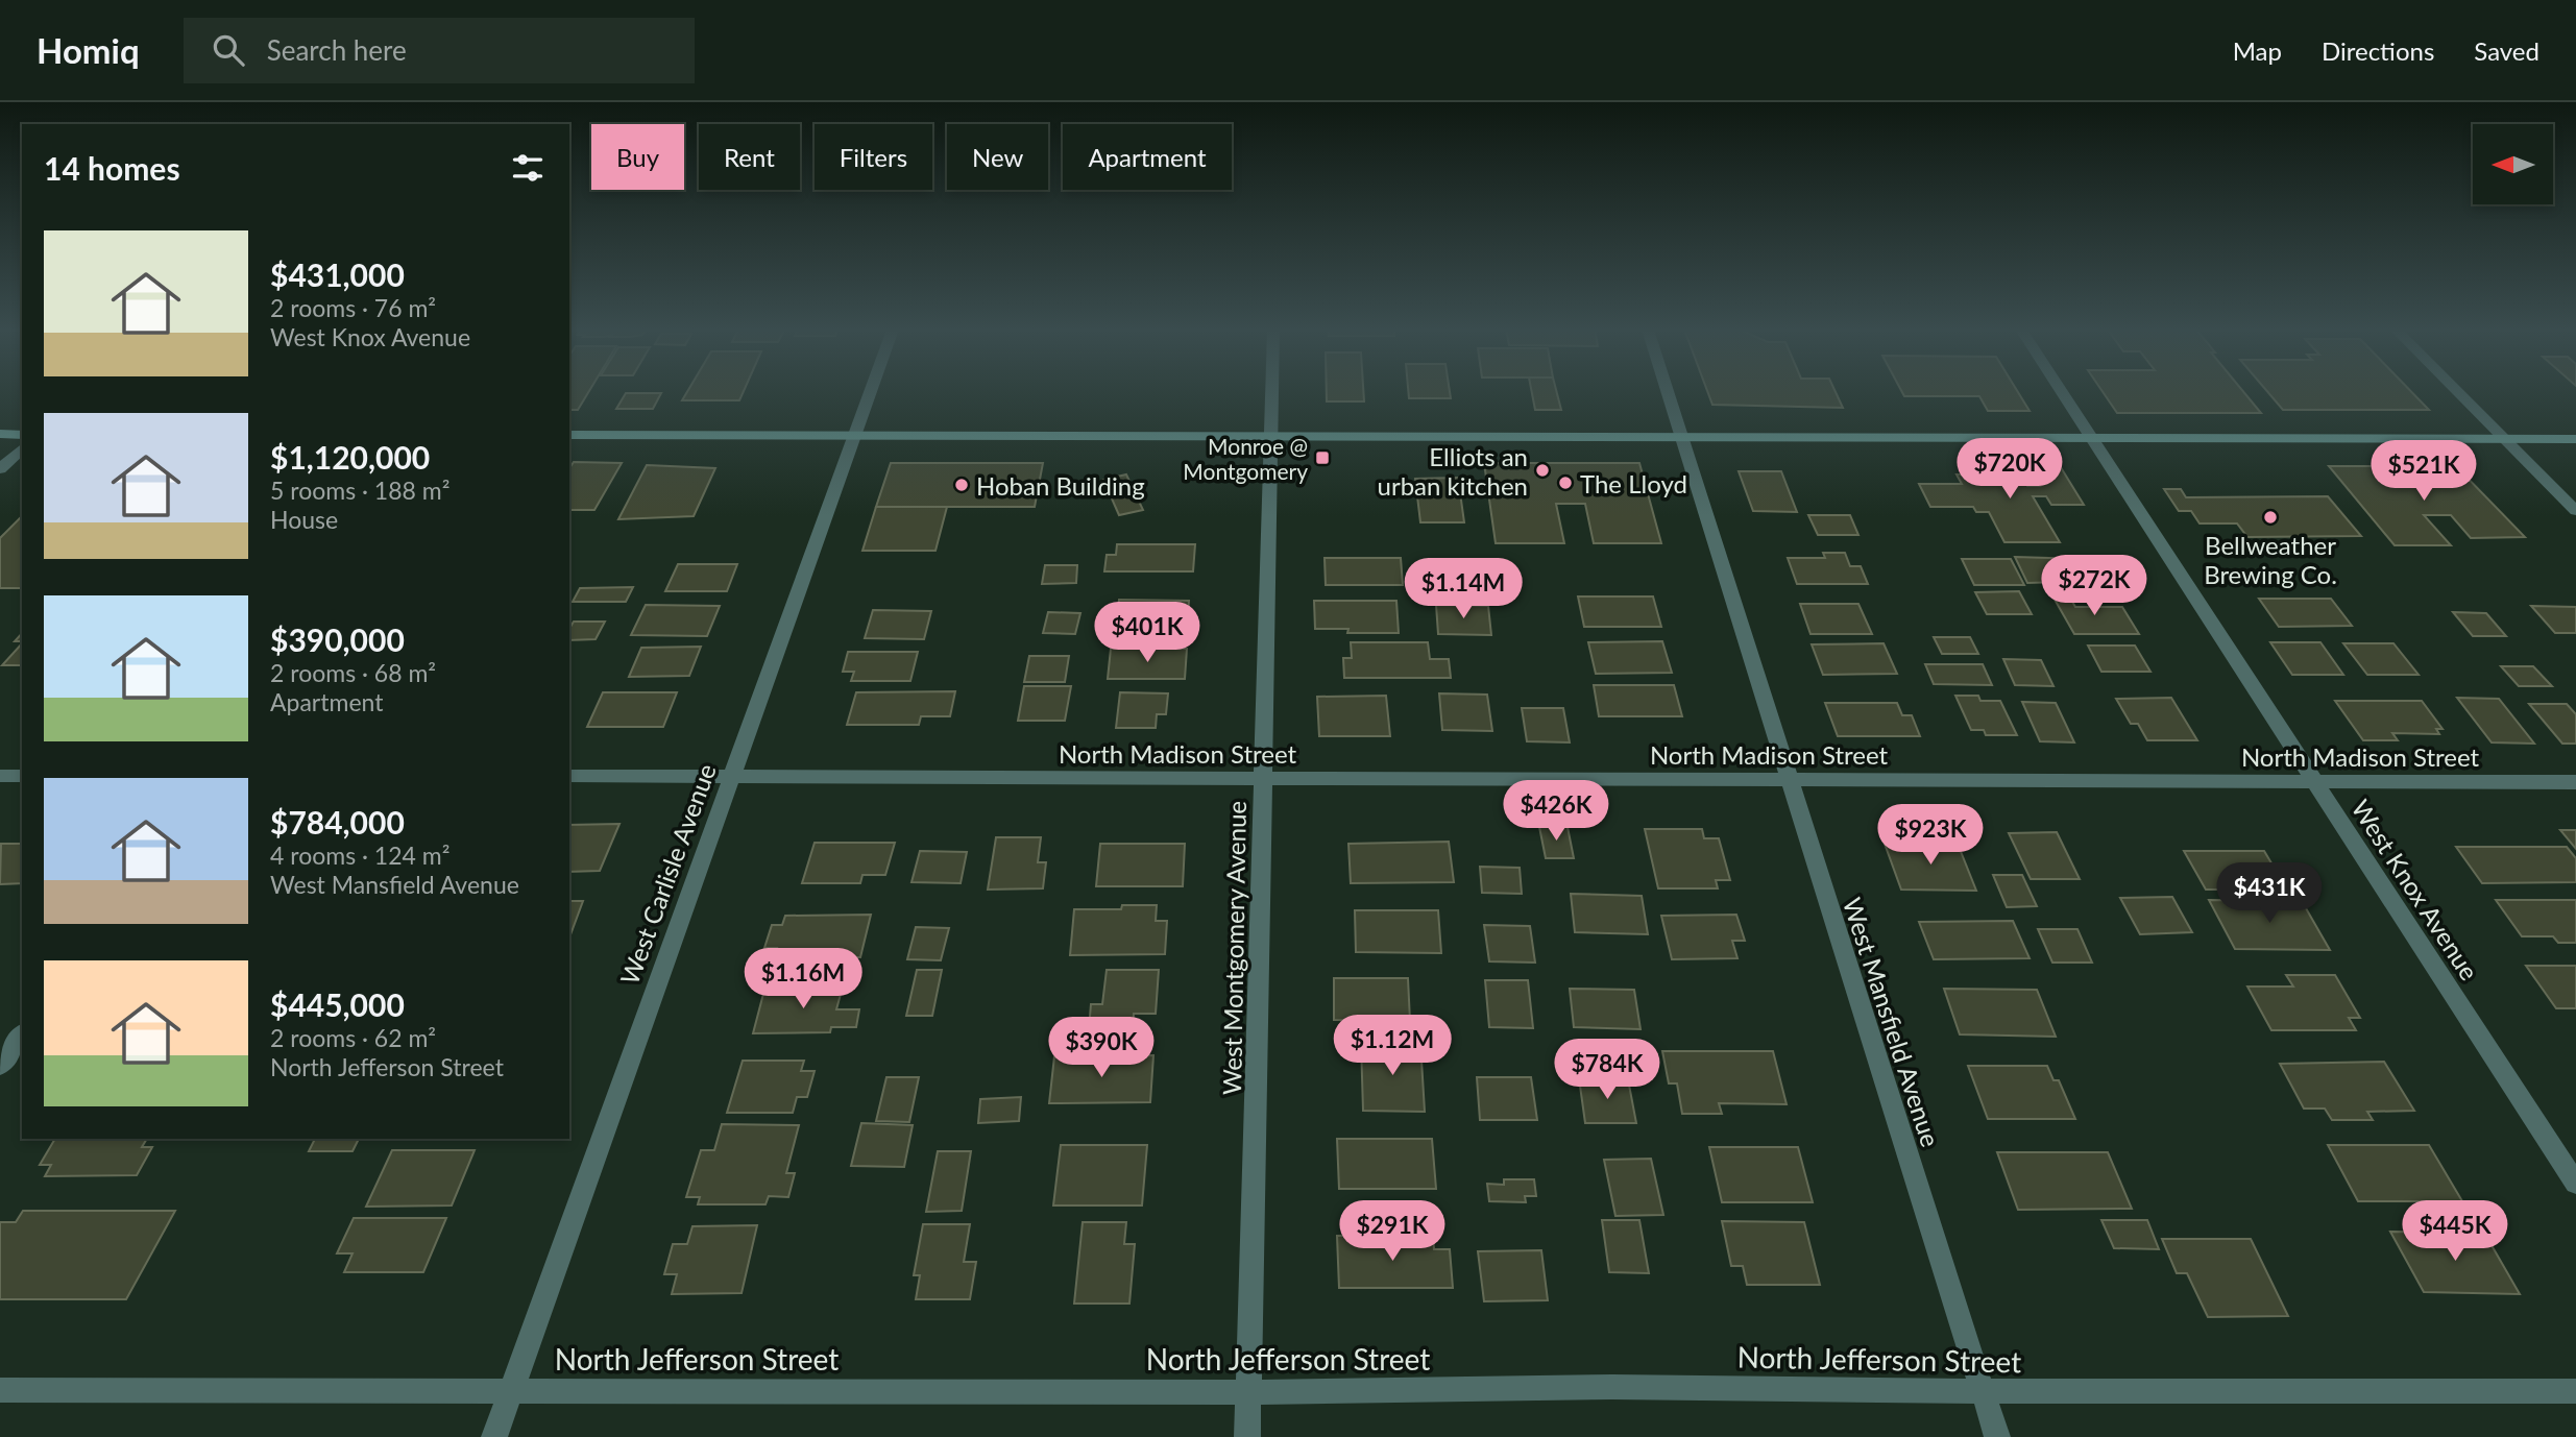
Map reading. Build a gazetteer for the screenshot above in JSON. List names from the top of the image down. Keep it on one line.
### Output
{"streets":{"street":["North Madison Street","West Carlisle Avenue","West Knox Avenue","West Montgomery Avenue","West Mansfield Avenue","North Jefferson Street"]},"crossings":[["North Madison Street","West Carlisle Avenue"],["North Madison Street","West Knox Avenue"],["North Madison Street","West Montgomery Avenue"],["North Madison Street","West Mansfield Avenue"],["West Carlisle Avenue","North Jefferson Street"],["West Montgomery Avenue","North Jefferson Street"],["West Mansfield Avenue","North Jefferson Street"]],"places":{"transit":["Monroe @ Montgomery"],"other":["Elliots an urban kitchen","The Lloyd","Hoban Building","Bellweather Brewing Co."]},"north":"left","page":{"header":"Homiq","search":"Search here","nav":["Map","Directions","Saved"],"chip":["Buy","Rent","Filters","New","Apartment"],"heading":"14 homes","list":[{"name":"$431,000","note":"2 rooms · 76 m² · West Knox Avenue"},{"name":"$1,120,000","note":"5 rooms · 188 m² · House"},{"name":"$390,000","note":"2 rooms · 68 m² · Apartment"},{"name":"$784,000","note":"4 rooms · 124 m² · West Mansfield Avenue"},{"name":"$445,000","note":"2 rooms · 62 m² · North Jefferson Street"}],"price":["$720K","$521K","$272K","$1.14M","$401K","$426K","$923K","$431K","$1.16M","$1.12M","$390K","$784K","$291K","$445K"]}}
